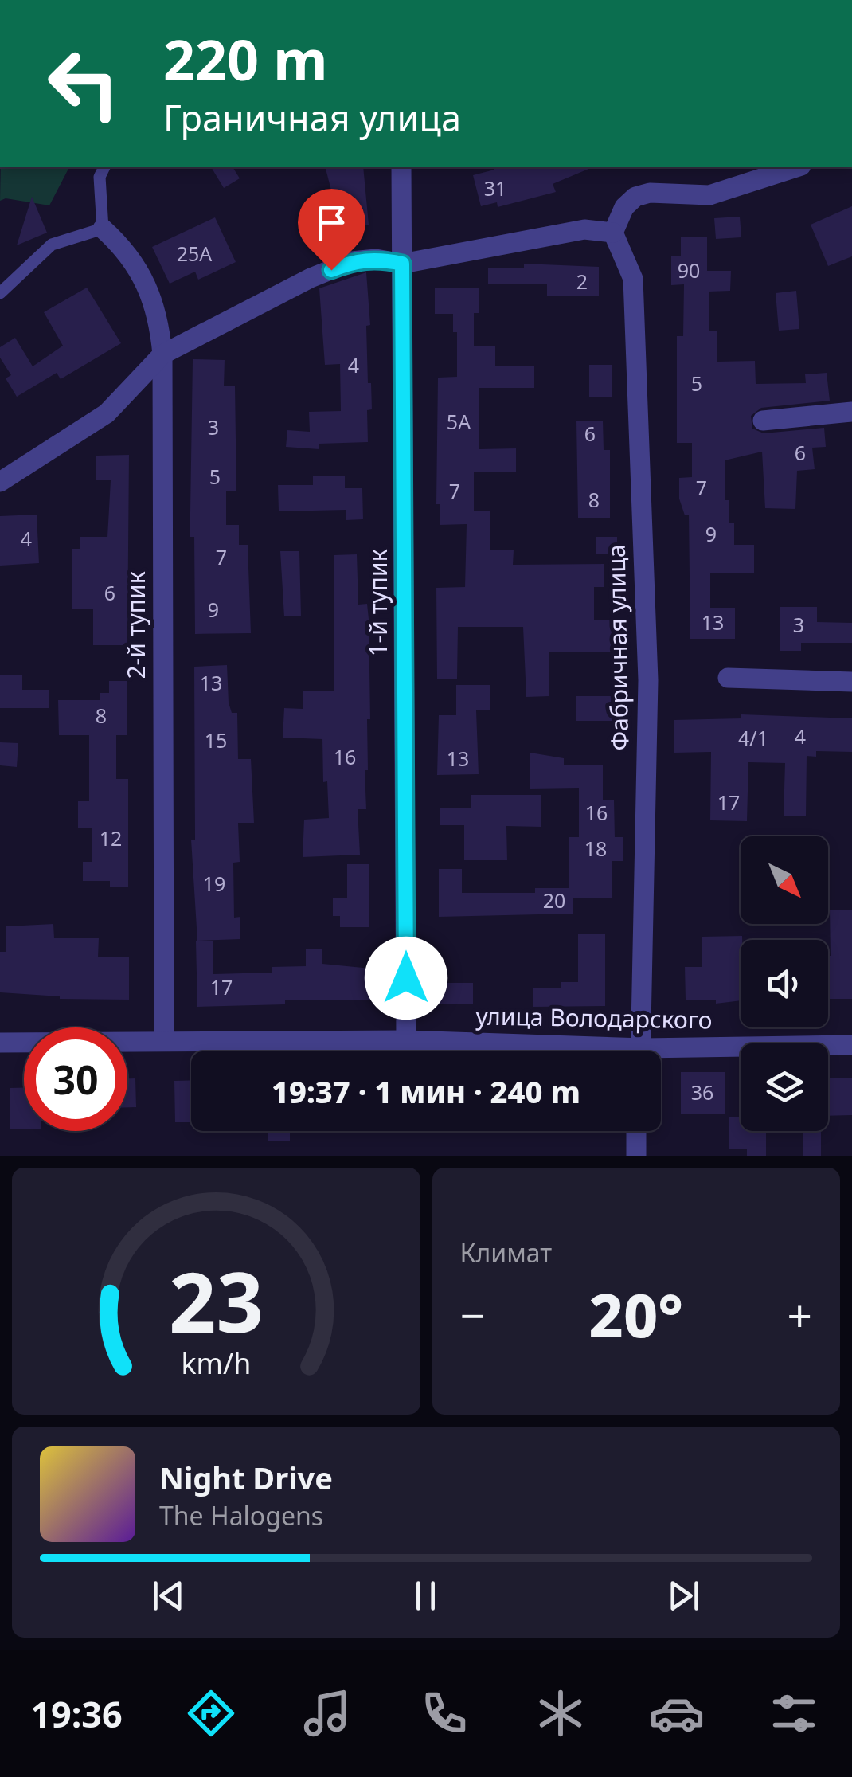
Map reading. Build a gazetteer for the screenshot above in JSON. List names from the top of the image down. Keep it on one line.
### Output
{"streets":{"street":["1-й тупик","2-й тупик","Фабричная улица","улица Володарского"]},"crossings":[["1-й тупик","улица Володарского"],["2-й тупик","улица Володарского"]],"house_numbers":["31","25А","90","2","4","5","5А","3","6","6","5","7","7","8","9","4","7","6","9","13","3","13","8","4","4/1","15","16","13","17","16","12","18","19","20","17","36"],"north":"bottom right","page":{"turn":["220 m","Граничная улица"],"limit":"30","trip":"19:37 · 1 мин · 240 m","tile":"Климат","heat":["−","20°","+"],"song":["Night Drive","The Halogens"],"tabs":"19:36","gauge":["23","km/h"]}}
